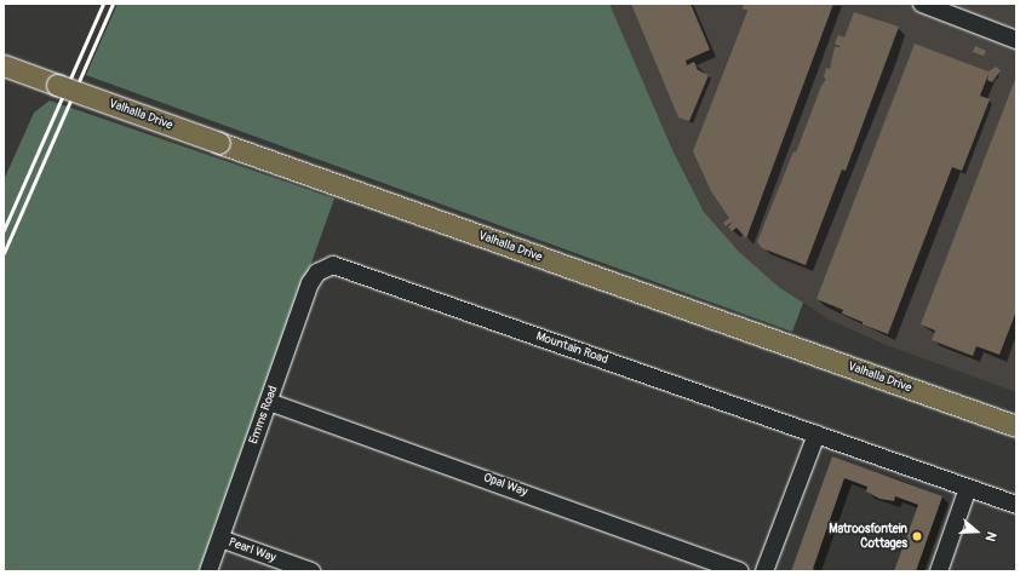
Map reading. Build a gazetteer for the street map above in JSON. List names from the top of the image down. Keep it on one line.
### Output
{"streets":{"main road":["Valhalla Drive"],"street":["Mountain Road","Emms Road","Opal Way","Pearl Way"]},"crossings":[["Mountain Road","Emms Road"],["Emms Road","Opal Way"],["Emms Road","Pearl Way"]],"places":["Matroosfontein Cottages"],"north":"right"}
